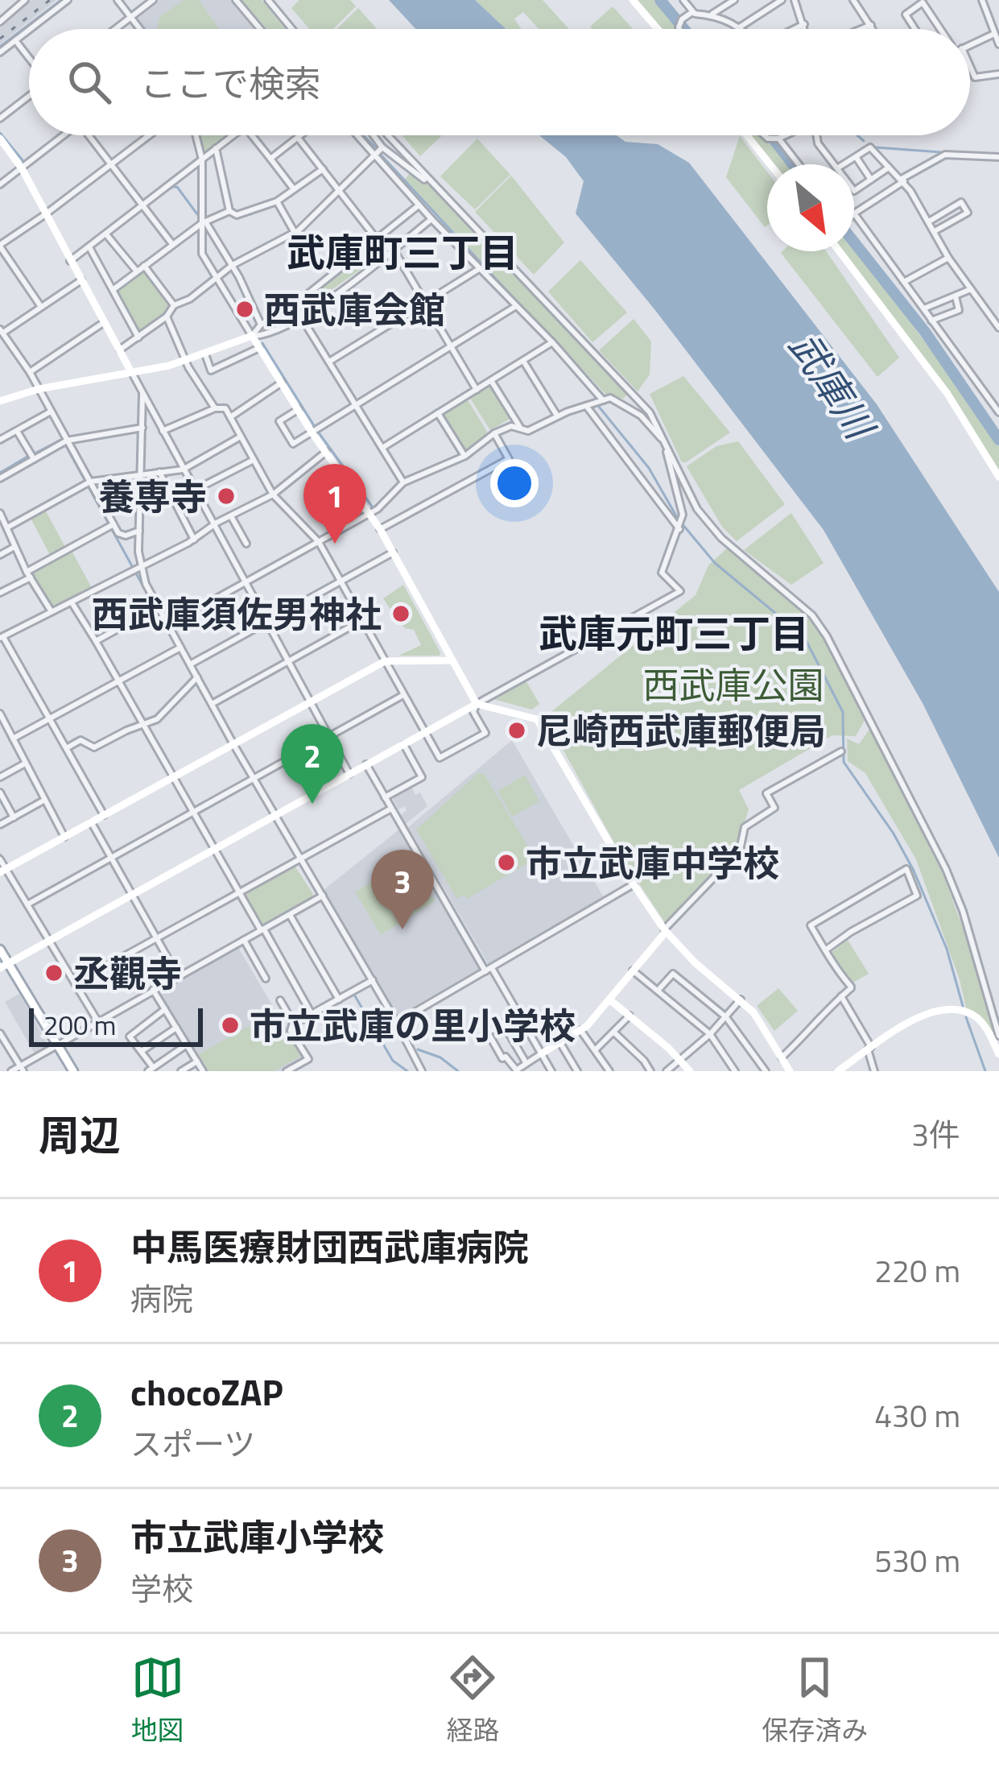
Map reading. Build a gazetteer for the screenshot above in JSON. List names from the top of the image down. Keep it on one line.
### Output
{"districts":["武庫町三丁目","武庫元町三丁目"],"water":["武庫川"],"parks":["西武庫公園"],"places":["西武庫会館","養専寺","西武庫須佐男神社","尼崎西武庫郵便局","市立武庫中学校","丞觀寺","市立武庫の里小学校"],"scale_bar":"200 m","north":"bottom right","page":{"search":"ここで検索","pins":["1","2","3"],"scale":"200 m","heading":["周辺","3件"],"list":[{"mark":"1","name":"中馬医療財団西武庫病院","note":"病院","value":"220 m"},{"mark":"2","name":"chocoZAP","note":"スポーツ","value":"430 m"},{"mark":"3","name":"市立武庫小学校","note":"学校","value":"530 m"}],"nav":["地図","経路","保存済み"]}}
